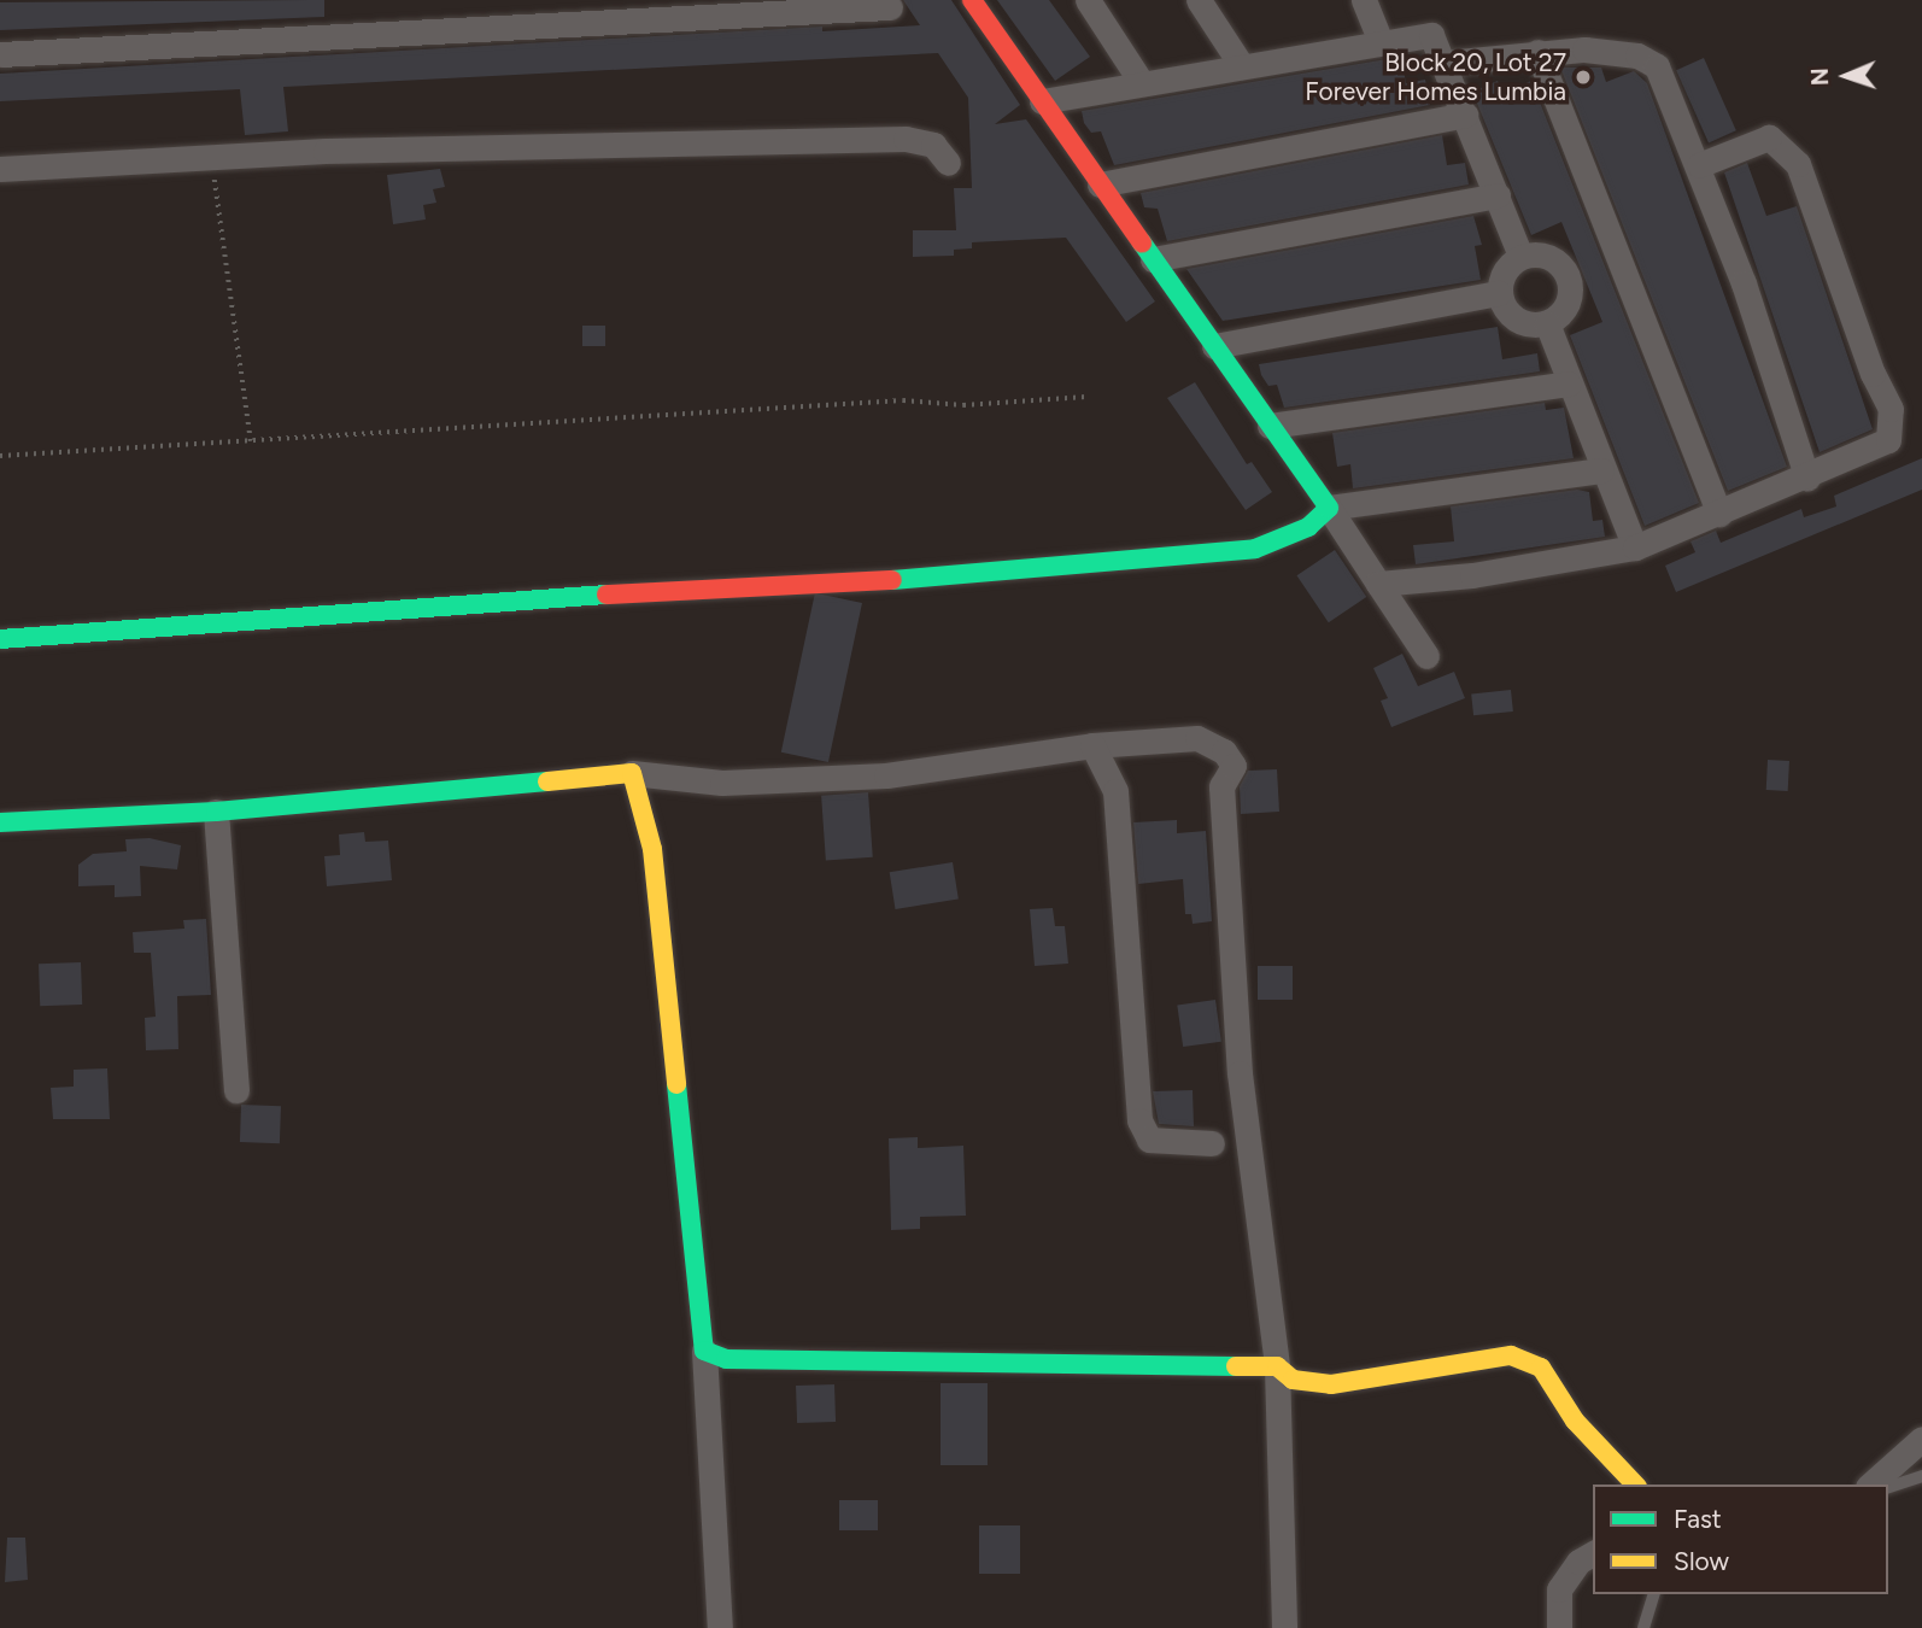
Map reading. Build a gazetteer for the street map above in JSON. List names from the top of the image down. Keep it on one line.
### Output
{"places":["Block 20, Lot 27 Forever Homes Lumbia"],"legend":["Fast","Slow"],"north":"left"}
